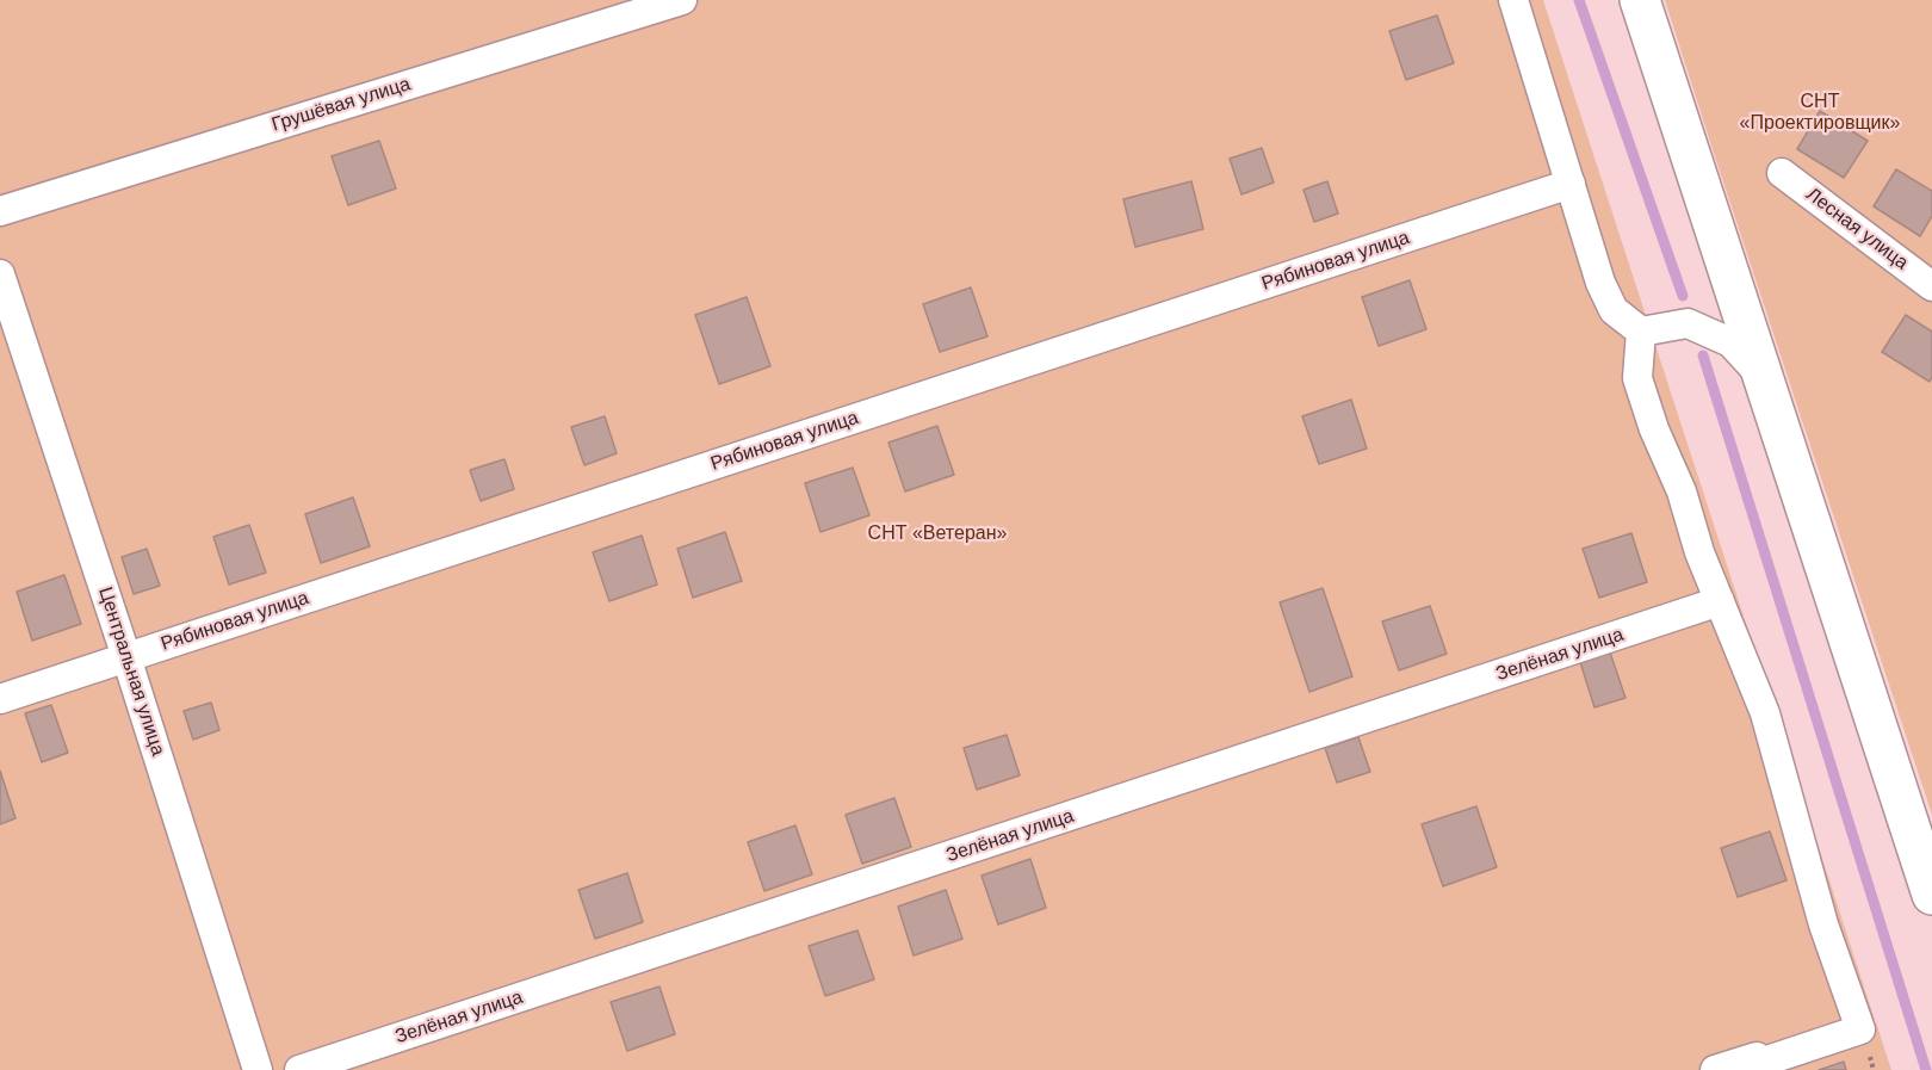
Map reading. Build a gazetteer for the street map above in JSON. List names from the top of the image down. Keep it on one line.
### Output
{"streets":{"street":["Грушёвая улица","Лесная улица","Рябиновая улица","Зелёная улица","Центральная улица"]},"crossings":[["Рябиновая улица","Центральная улица"]],"parks":["СНТ «Проектировщик»","СНТ «Ветеран»"]}
